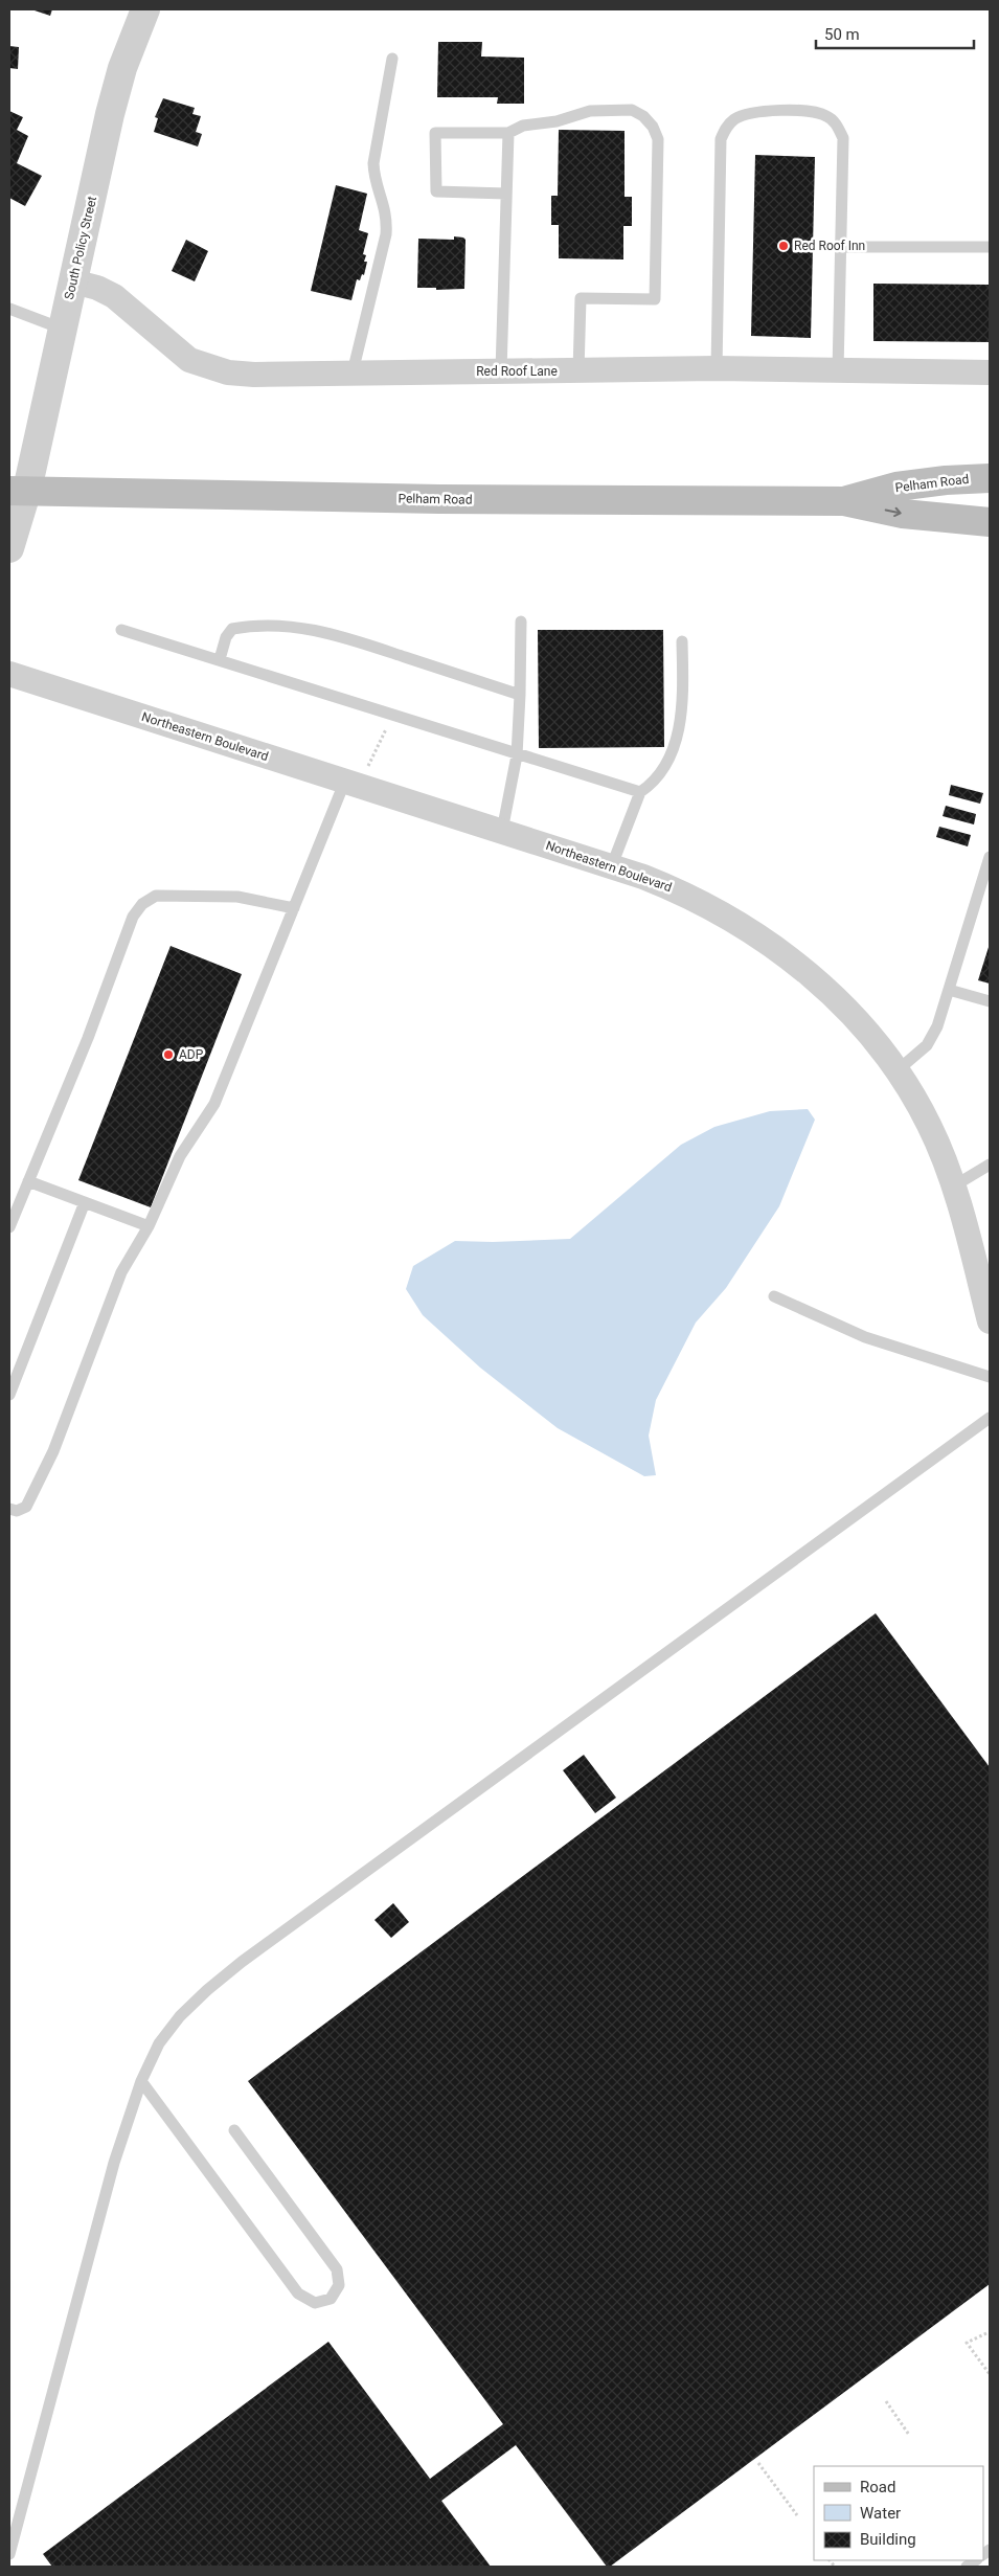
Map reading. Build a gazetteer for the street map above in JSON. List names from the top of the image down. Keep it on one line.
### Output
{"streets":{"main road":["Pelham Road"],"street":["South Policy Street","Red Roof Lane","Northeastern Boulevard"]},"crossings":[["South Policy Street","Red Roof Lane"],["South Policy Street","Pelham Road"]],"places":["Red Roof Inn","ADP"],"legend":["Road","Water","Building"],"scale_bar":"50 m"}
